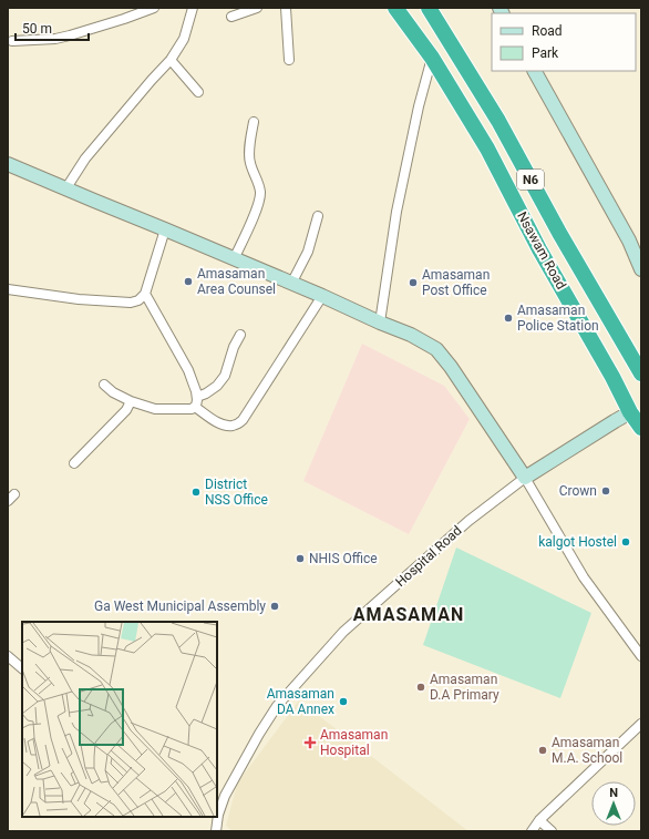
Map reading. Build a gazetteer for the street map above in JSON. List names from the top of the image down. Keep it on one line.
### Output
{"streets":{"highway":["N6","Nsawam Road"],"main road":["Hospital Road"]},"crossings":[["Nsawam Road","Hospital Road"]],"districts":["AMASAMAN"],"places":{"other":["Amasaman Area Counsel","Amasaman Post Office","Amasaman Police Station","Crown","District NSS Office","kalgot Hostel","NHIS Office","Ga West Municipal Assembly","Amasaman D.A Primary","Amasaman DA Annex","Amasaman M.A. School"],"health":["Amasaman Hospital"]},"legend":["Road","Park"],"scale_bar":"50 m","north":"top"}
